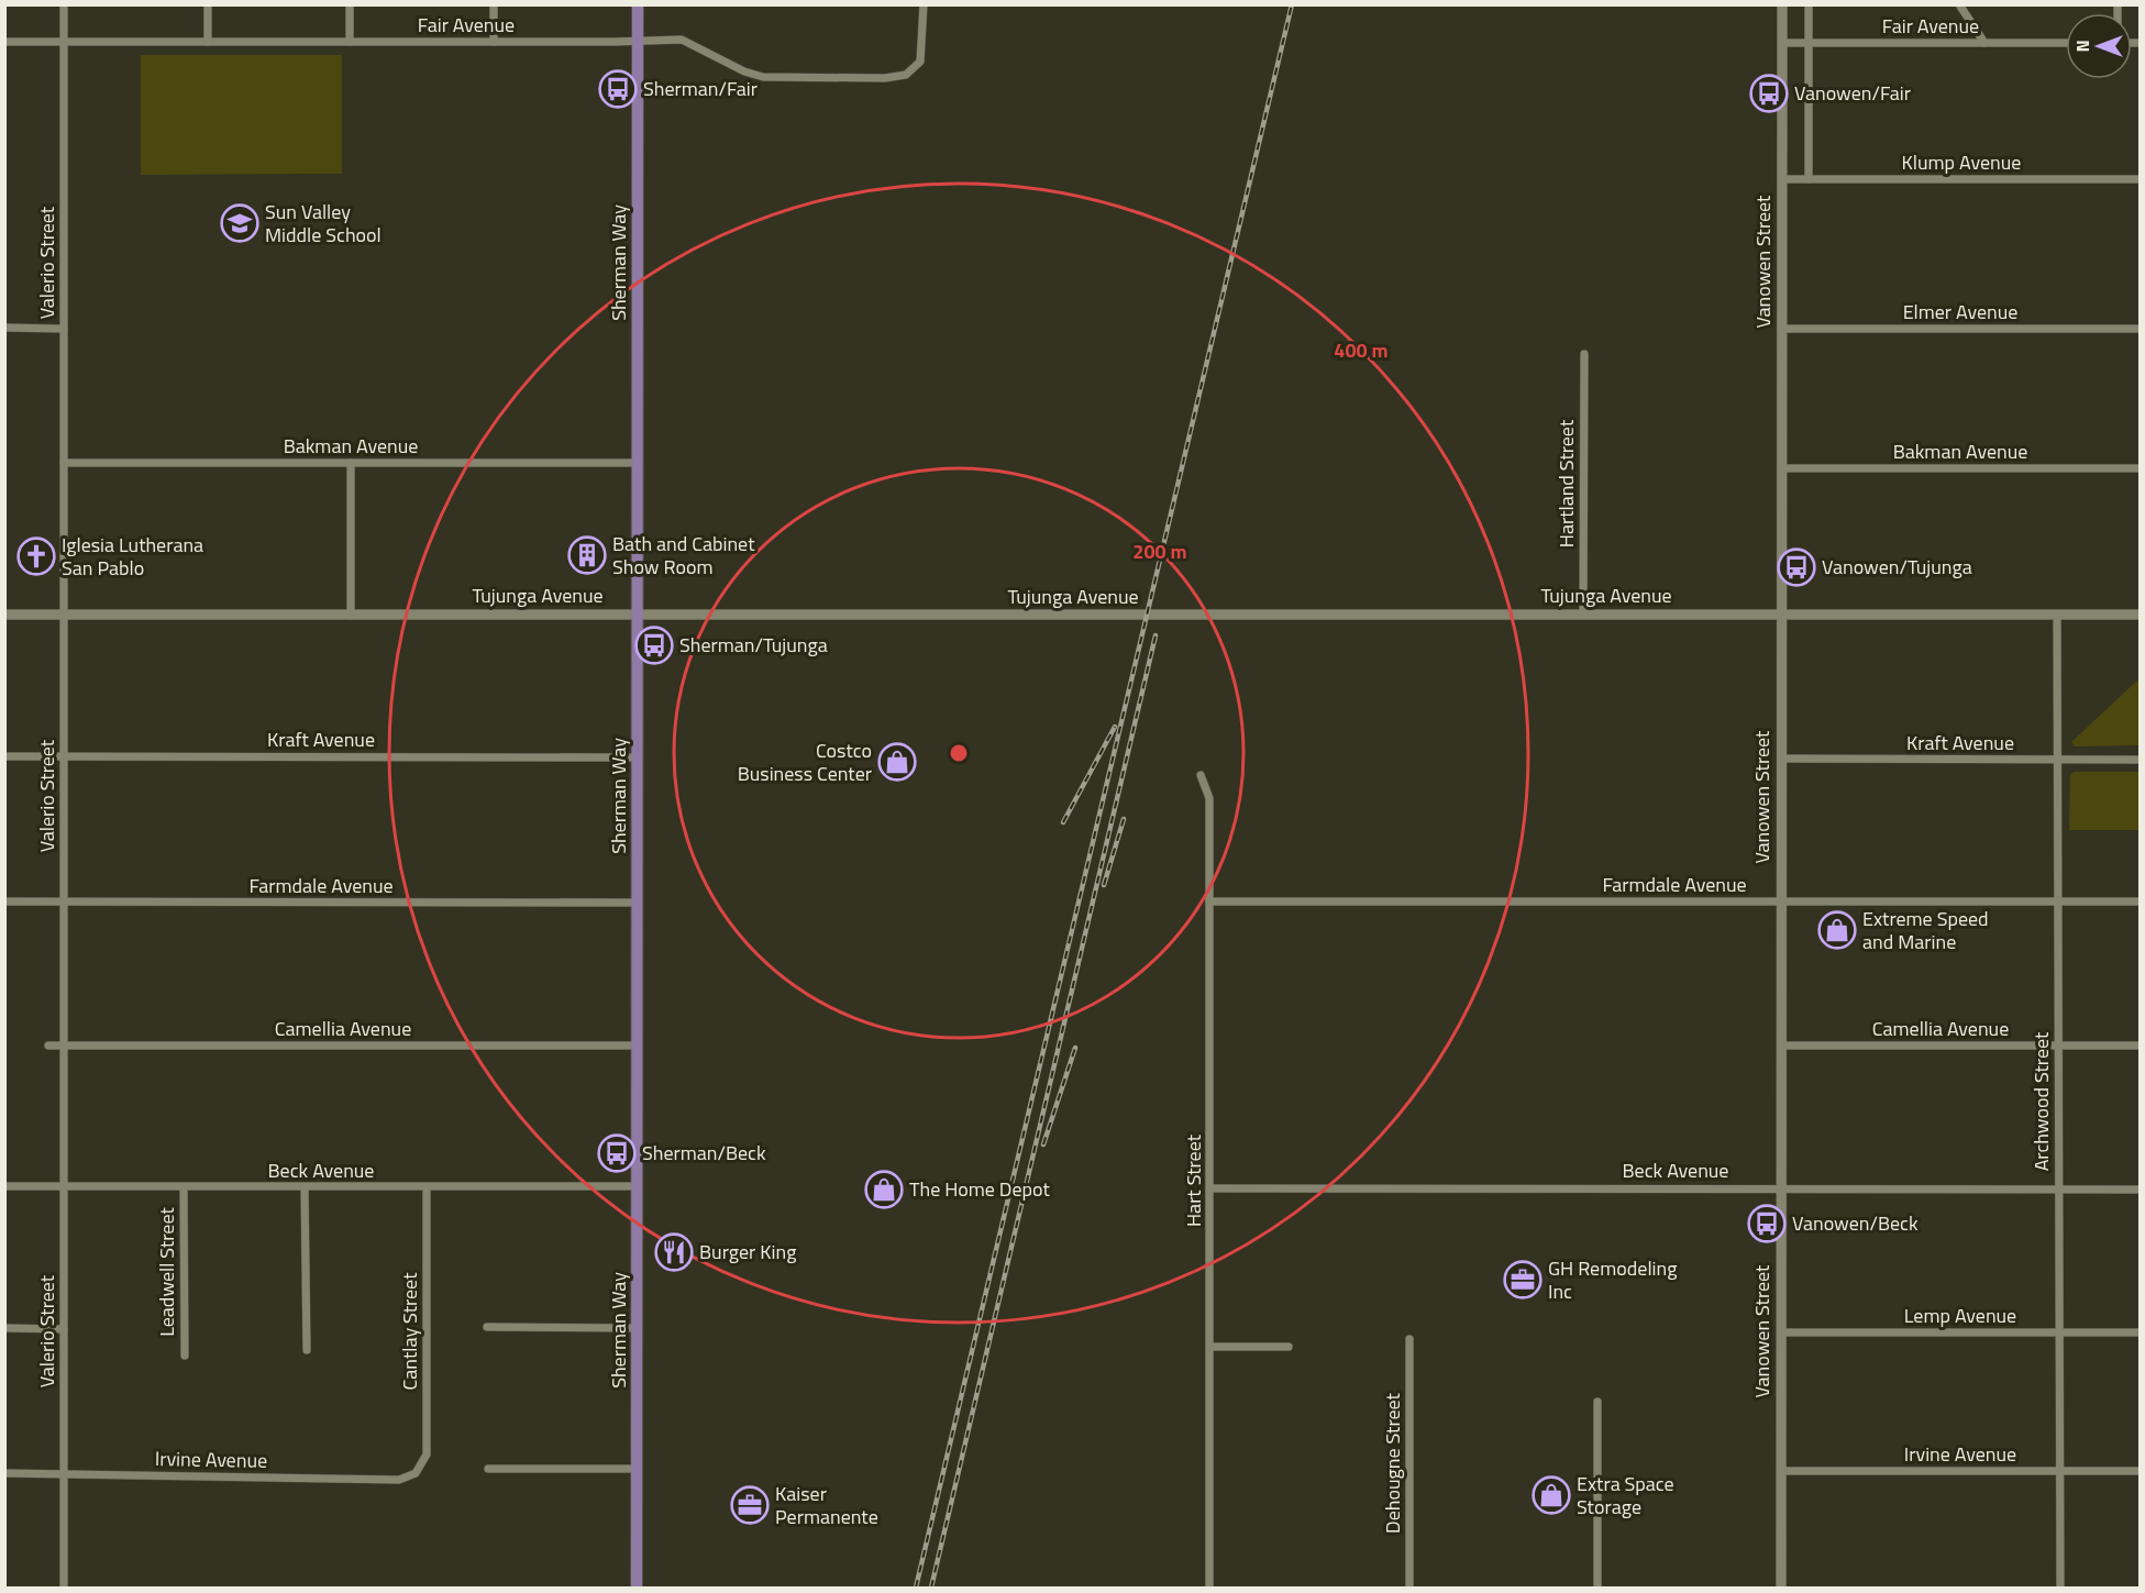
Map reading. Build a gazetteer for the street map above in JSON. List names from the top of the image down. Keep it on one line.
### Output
{"streets":{"main road":["Sherman Way"],"street":["Fair Avenue","Klump Avenue","Vanowen Street","Valerio Street","Elmer Avenue","Bakman Avenue","Hartland Street","Tujunga Avenue","Kraft Avenue","Farmdale Avenue","Camellia Avenue","Archwood Street","Beck Avenue","Hart Street","Leadwell Street","Lemp Avenue","Cantlay Street","Irvine Avenue","Dehougne Street"]},"crossings":[["Fair Avenue","Vanowen Street"],["Fair Avenue","Valerio Street"],["Fair Avenue","Sherman Way"],["Klump Avenue","Vanowen Street"],["Vanowen Street","Elmer Avenue"],["Vanowen Street","Bakman Avenue"],["Vanowen Street","Tujunga Avenue"],["Vanowen Street","Kraft Avenue"],["Vanowen Street","Farmdale Avenue"],["Vanowen Street","Camellia Avenue"],["Vanowen Street","Beck Avenue"],["Vanowen Street","Lemp Avenue"],["Vanowen Street","Irvine Avenue"],["Valerio Street","Bakman Avenue"],["Valerio Street","Tujunga Avenue"],["Valerio Street","Kraft Avenue"],["Valerio Street","Farmdale Avenue"],["Valerio Street","Camellia Avenue"],["Valerio Street","Beck Avenue"],["Valerio Street","Irvine Avenue"],["Sherman Way","Bakman Avenue"],["Sherman Way","Tujunga Avenue"],["Sherman Way","Kraft Avenue"],["Sherman Way","Farmdale Avenue"],["Sherman Way","Camellia Avenue"],["Sherman Way","Beck Avenue"],["Hartland Street","Tujunga Avenue"],["Tujunga Avenue","Archwood Street"],["Kraft Avenue","Archwood Street"],["Farmdale Avenue","Archwood Street"],["Farmdale Avenue","Hart Street"],["Camellia Avenue","Archwood Street"],["Archwood Street","Beck Avenue"],["Archwood Street","Lemp Avenue"],["Archwood Street","Irvine Avenue"],["Beck Avenue","Hart Street"],["Beck Avenue","Leadwell Street"],["Beck Avenue","Cantlay Street"],["Cantlay Street","Irvine Avenue"]],"places":{"bus stop":["Sherman/Fair","Vanowen/Fair","Vanowen/Tujunga","Sherman/Tujunga","Sherman/Beck","Vanowen/Beck"],"school or university":["Sun Valley Middle School"],"building":["Bath and Cabinet Show Room"],"church":["Iglesia Lutherana San Pablo"],"shop":["Costco Business Center","Extreme Speed and Marine","The Home Depot","Extra Space Storage"],"restaurant":["Burger King"],"office":["GH Remodeling Inc","Kaiser Permanente"]},"north":"left","rings":["400 m","200 m"]}
